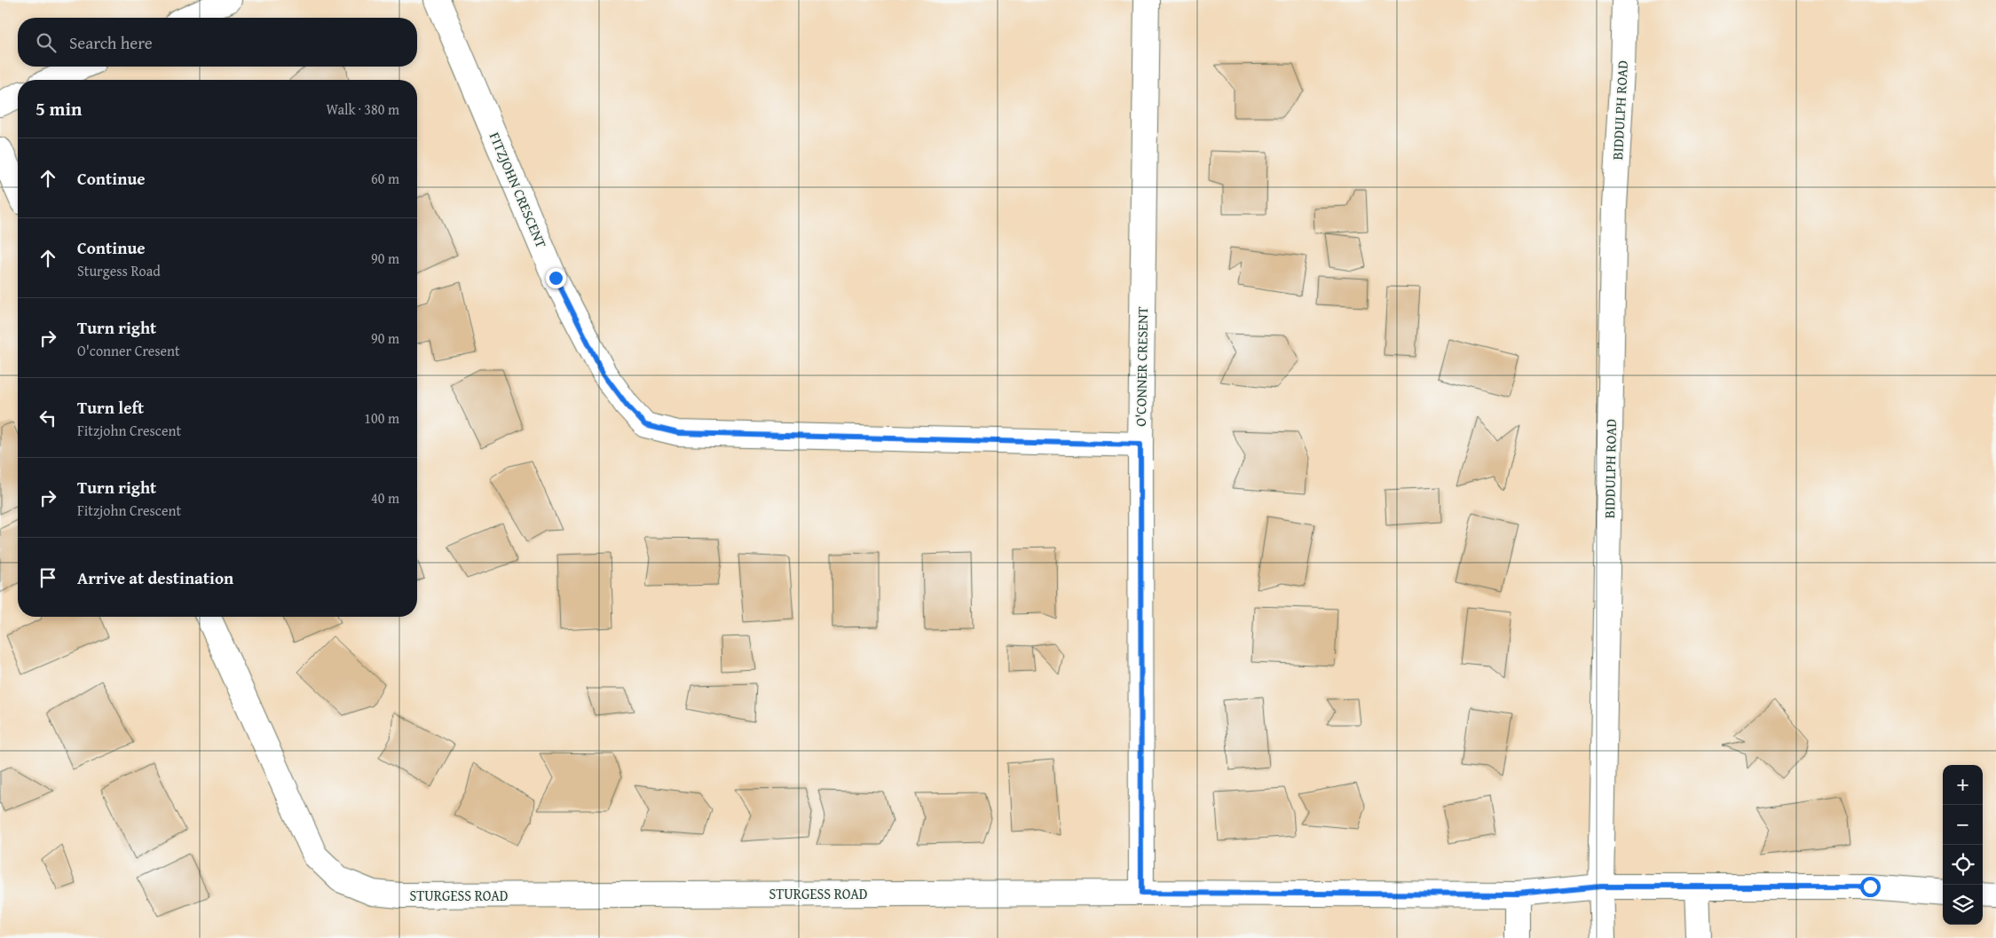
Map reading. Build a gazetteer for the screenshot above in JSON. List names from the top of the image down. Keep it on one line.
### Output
{"streets":{"street":["BIDDULPH ROAD","FITZJOHN CRESCENT","O'CONNER CRESENT","STURGESS ROAD"]},"crossings":[["BIDDULPH ROAD","STURGESS ROAD"],["FITZJOHN CRESCENT","O'CONNER CRESENT"],["O'CONNER CRESENT","STURGESS ROAD"]],"page":{"search":"Search here","heading":["5 min","Walk · 380 m"],"list":[["Continue","60 m"],["Continue","Sturgess Road","90 m"],["Turn right","O'conner Cresent","90 m"],["Turn left","Fitzjohn Crescent","100 m"],["Turn right","Fitzjohn Crescent","40 m"],"Arrive at destination"],"map_buttons":["+","−"]}}
